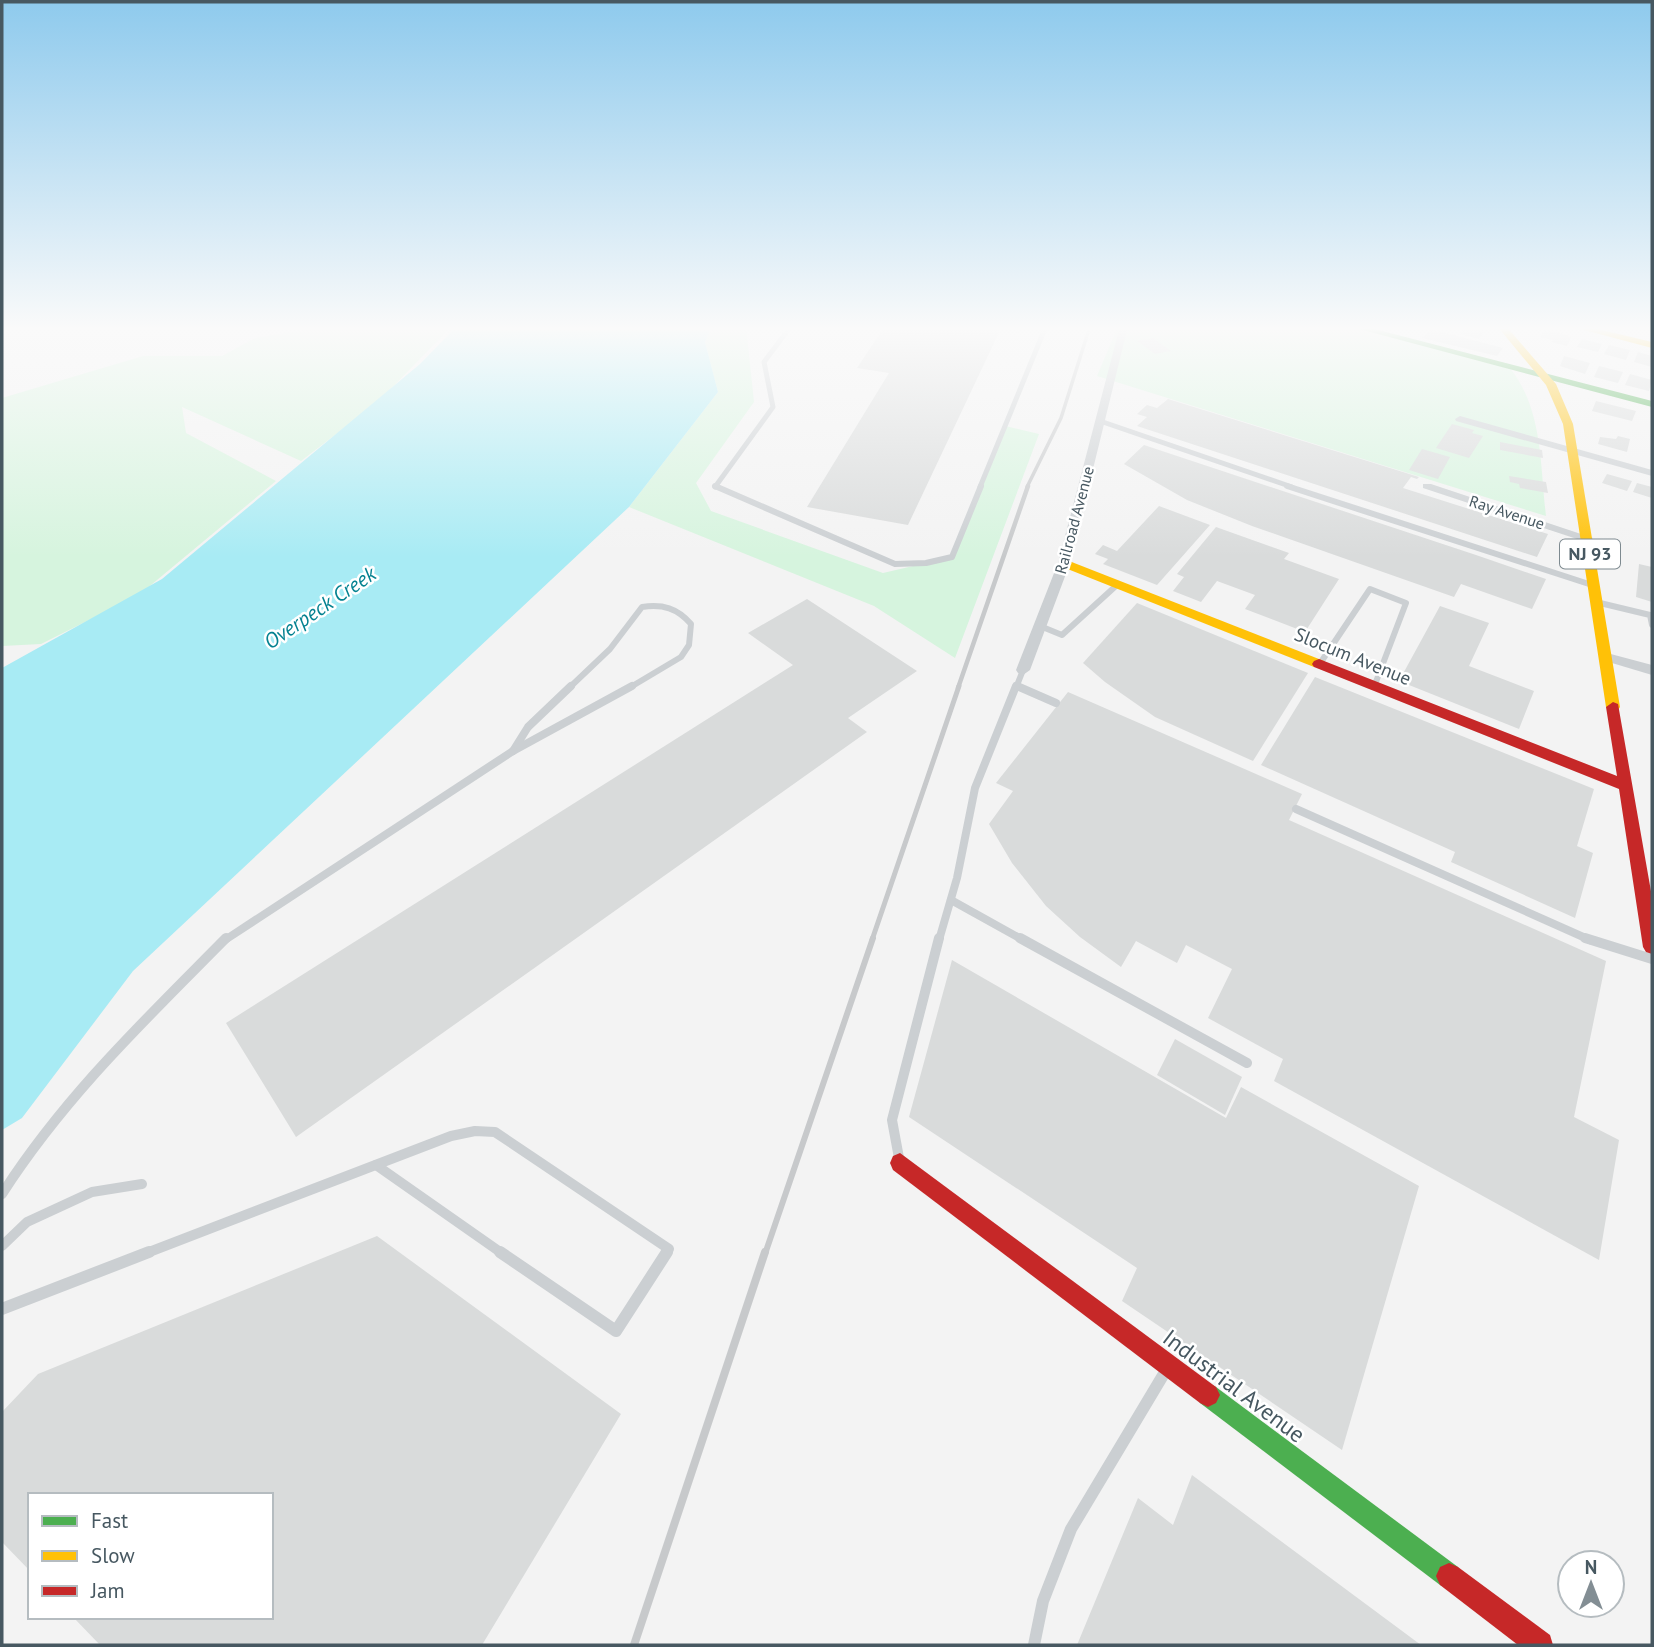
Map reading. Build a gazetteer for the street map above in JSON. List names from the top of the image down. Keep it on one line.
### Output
{"streets":{"street":["Ray Avenue","Railroad Avenue","NJ 93","Slocum Avenue","Industrial Avenue"]},"crossings":[["Ray Avenue","NJ 93"],["Railroad Avenue","Slocum Avenue"],["NJ 93","Slocum Avenue"]],"water":["Overpeck Creek"],"legend":["Fast","Slow","Jam"],"north":"top"}
